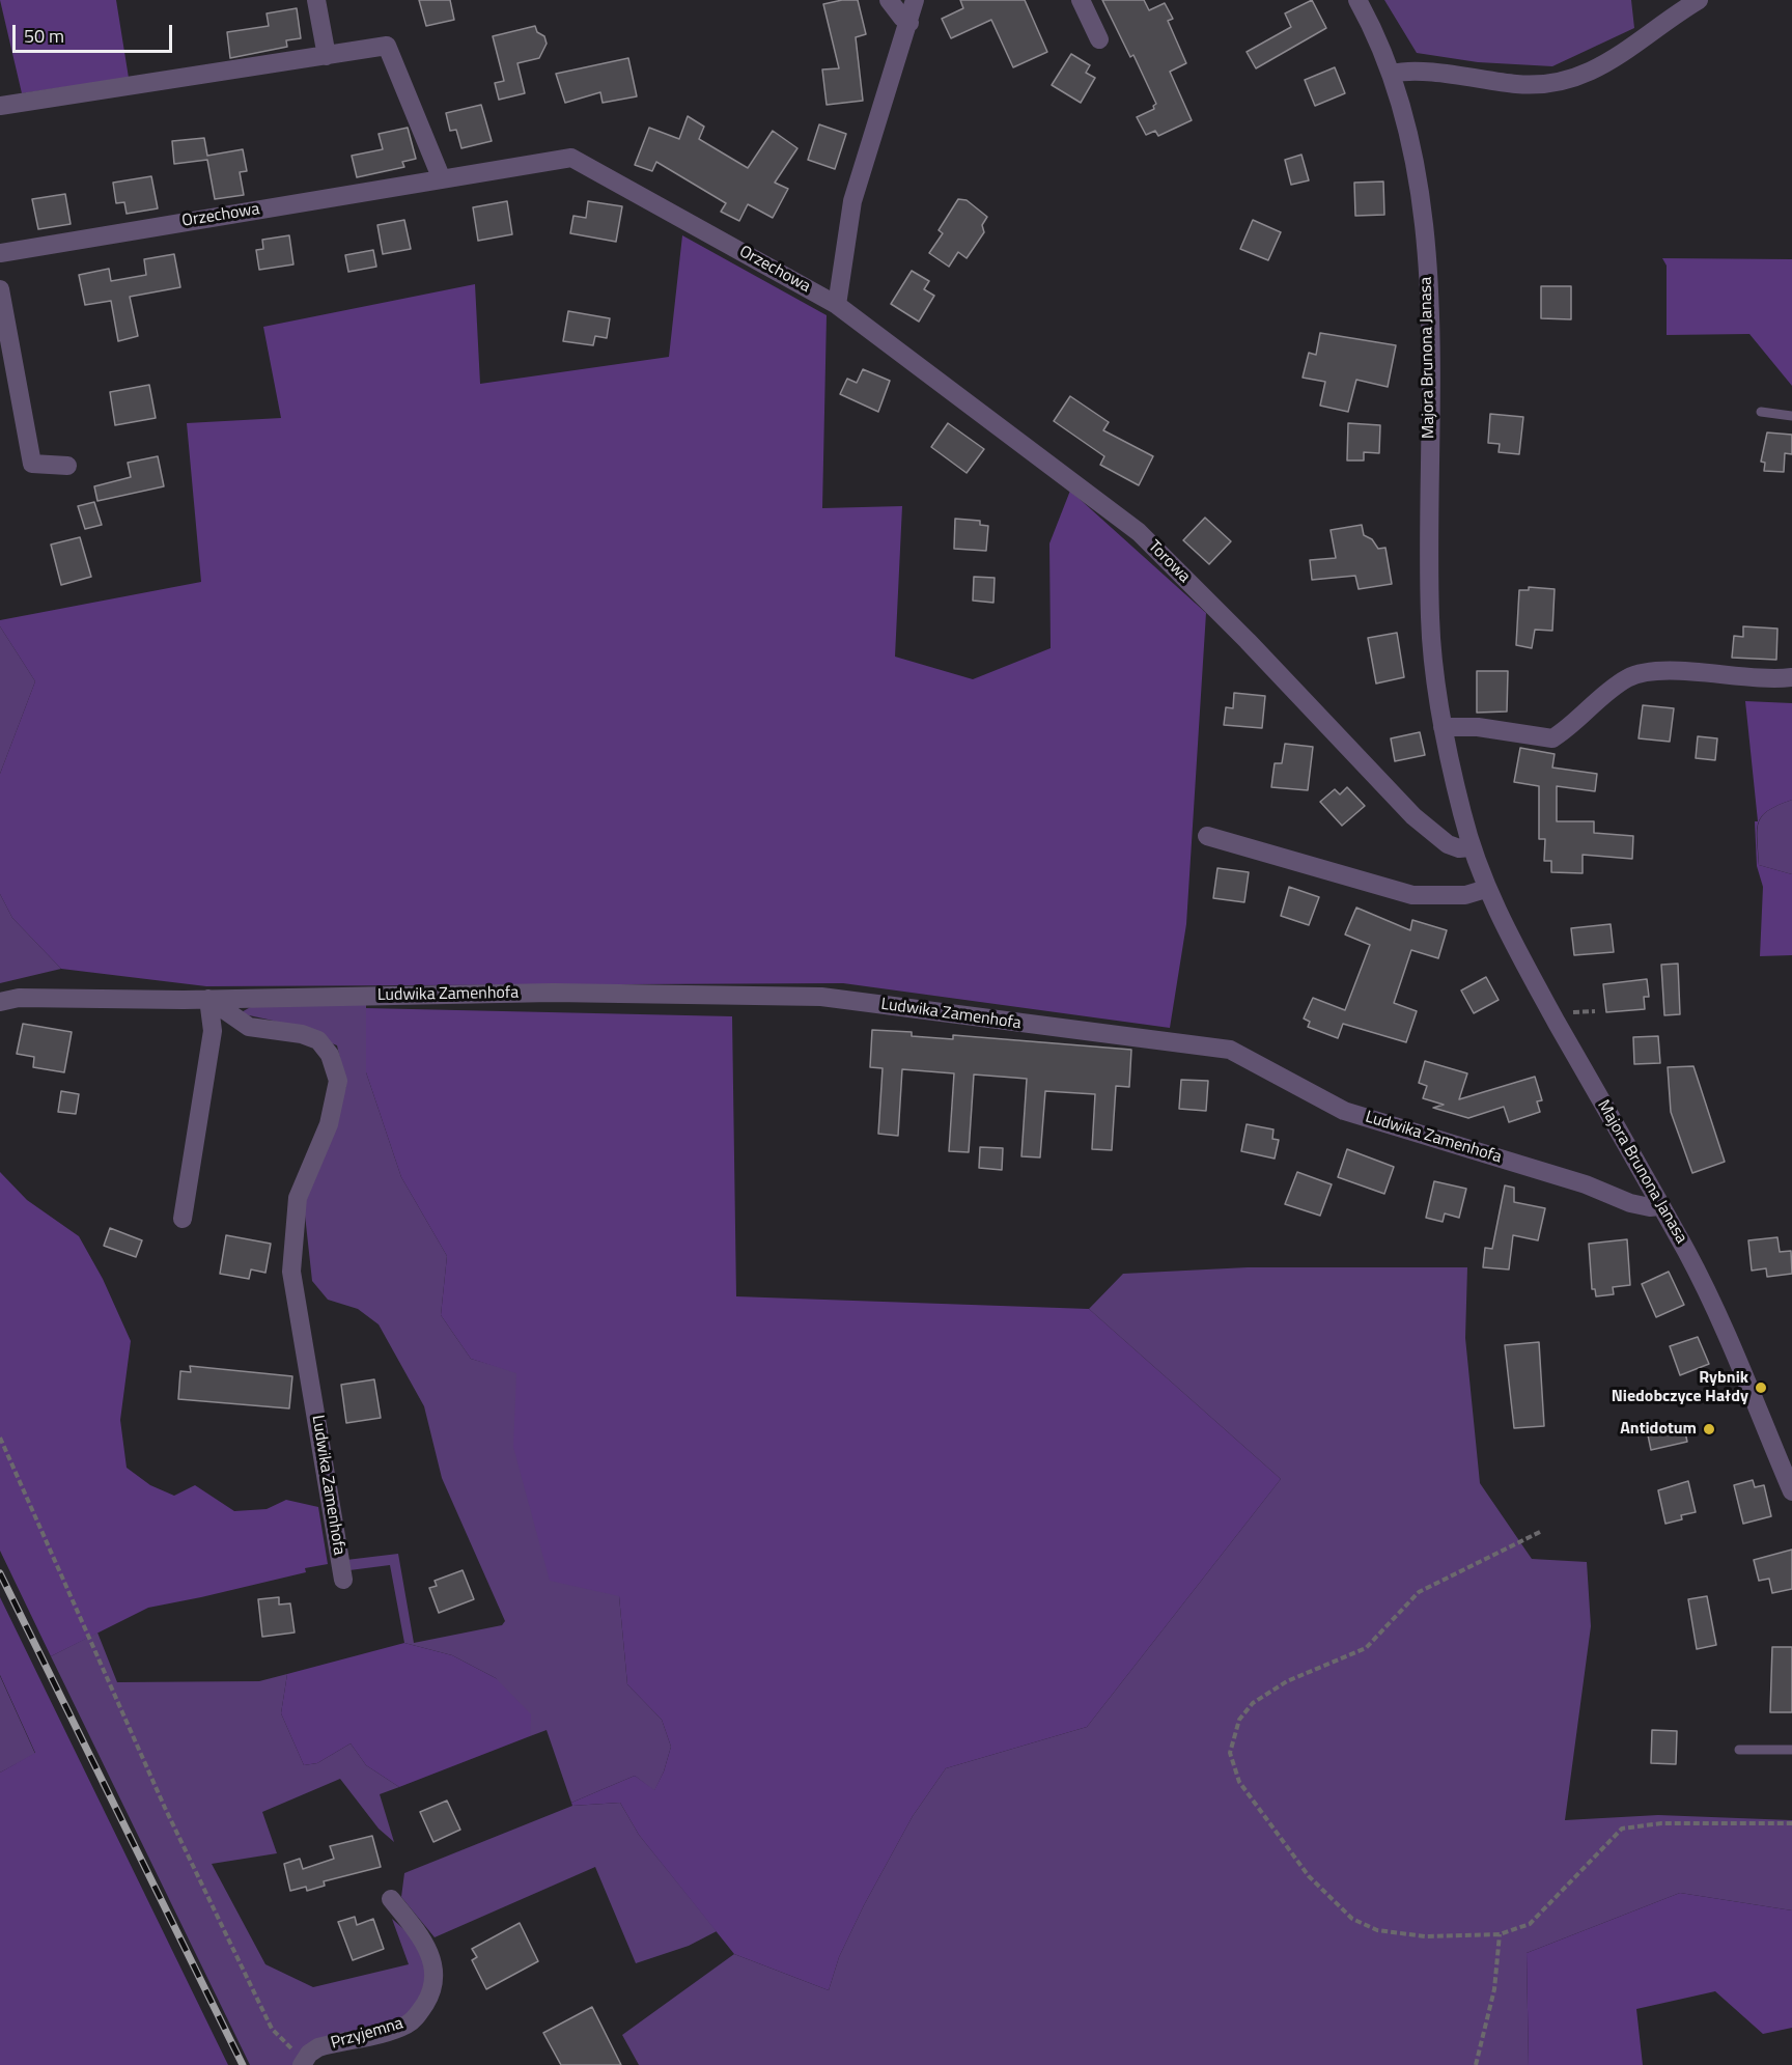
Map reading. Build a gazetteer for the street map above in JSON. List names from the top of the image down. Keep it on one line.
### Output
{"streets":{"street":["Orzechowa","Majora Brunona Janasa","Torowa","Ludwika Zamenhofa","Przyjemna"]},"crossings":[["Orzechowa","Torowa"],["Majora Brunona Janasa","Torowa"],["Majora Brunona Janasa","Ludwika Zamenhofa"]],"places":["Rybnik Niedobczyce Hałdy","Antidotum"],"scale_bar":"50 m"}
